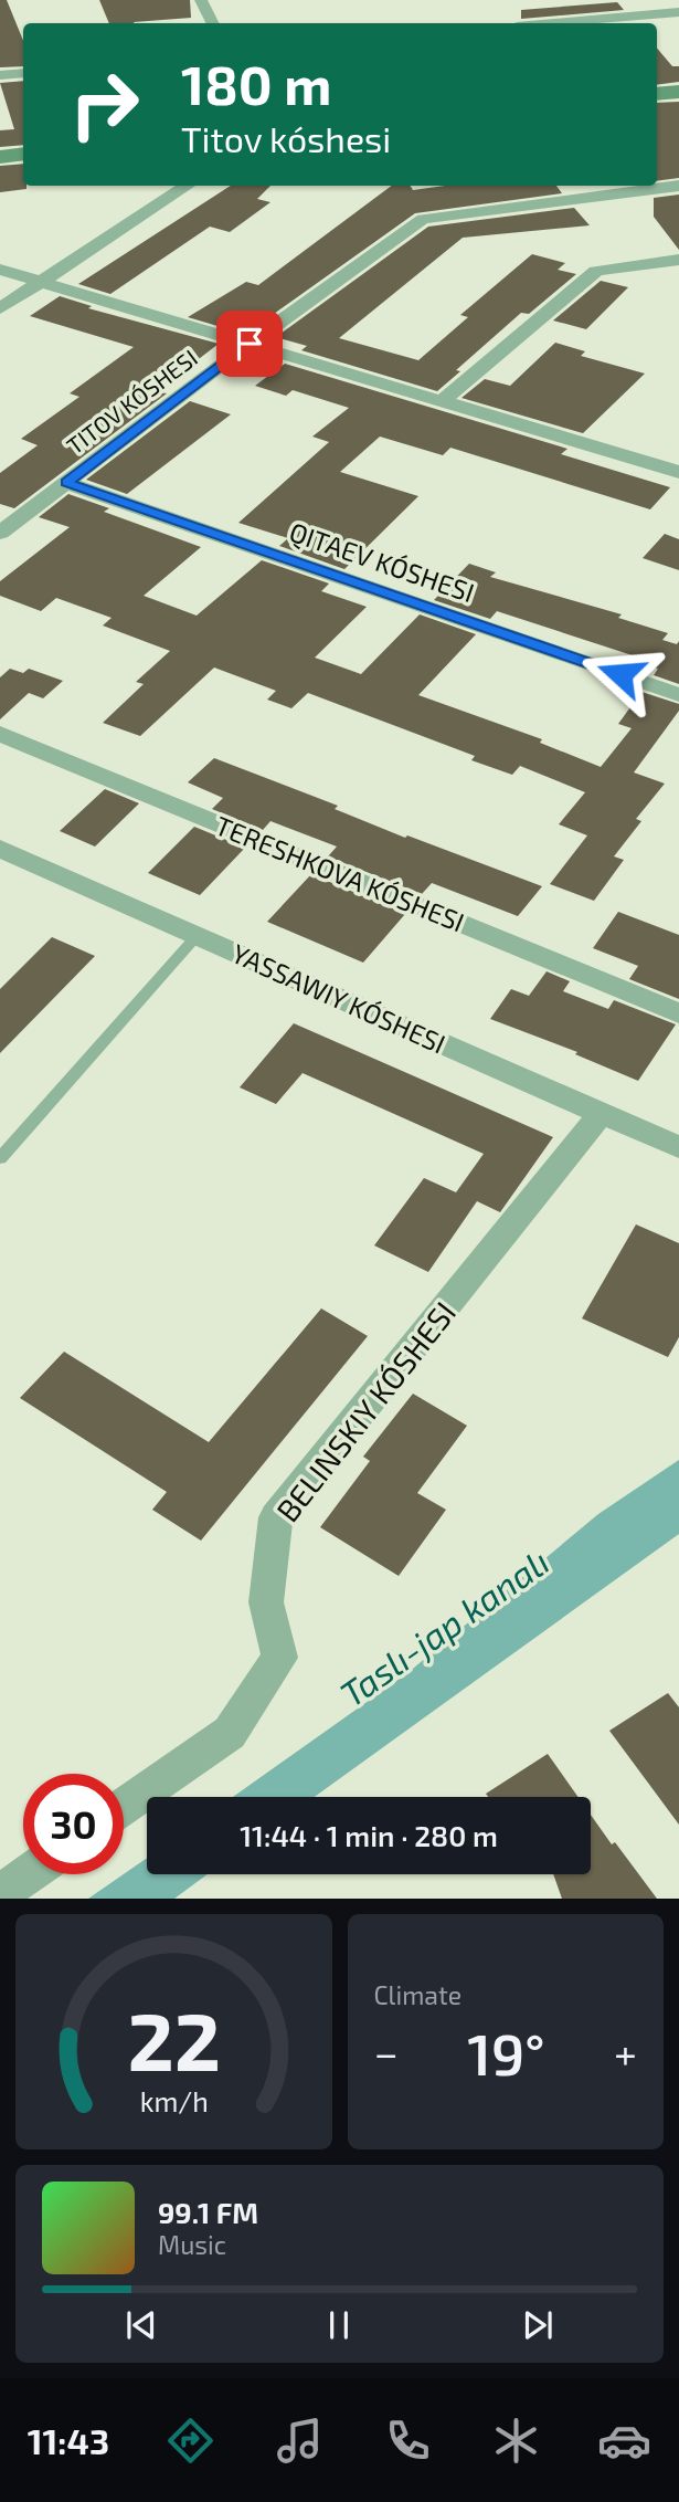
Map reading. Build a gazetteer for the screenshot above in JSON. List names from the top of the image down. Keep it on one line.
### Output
{"streets":{"street":["TITOV KÓSHESI","QITAEV KÓSHESI","TERESHKOVA KÓSHESI","YASSAWIY KÓSHESI","BELINSKIY KÓSHESI"]},"crossings":[["TITOV KÓSHESI","QITAEV KÓSHESI"],["YASSAWIY KÓSHESI","BELINSKIY KÓSHESI"]],"water":["Taslı-jap kanalı"],"page":{"turn":["180 m","Titov kóshesi"],"limit":"30","trip":"11:44 · 1 min · 280 m","tile":"Climate","heat":["−","19°","+"],"song":["99.1 FM","Music"],"tabs":"11:43","gauge":["22","km/h"]}}
